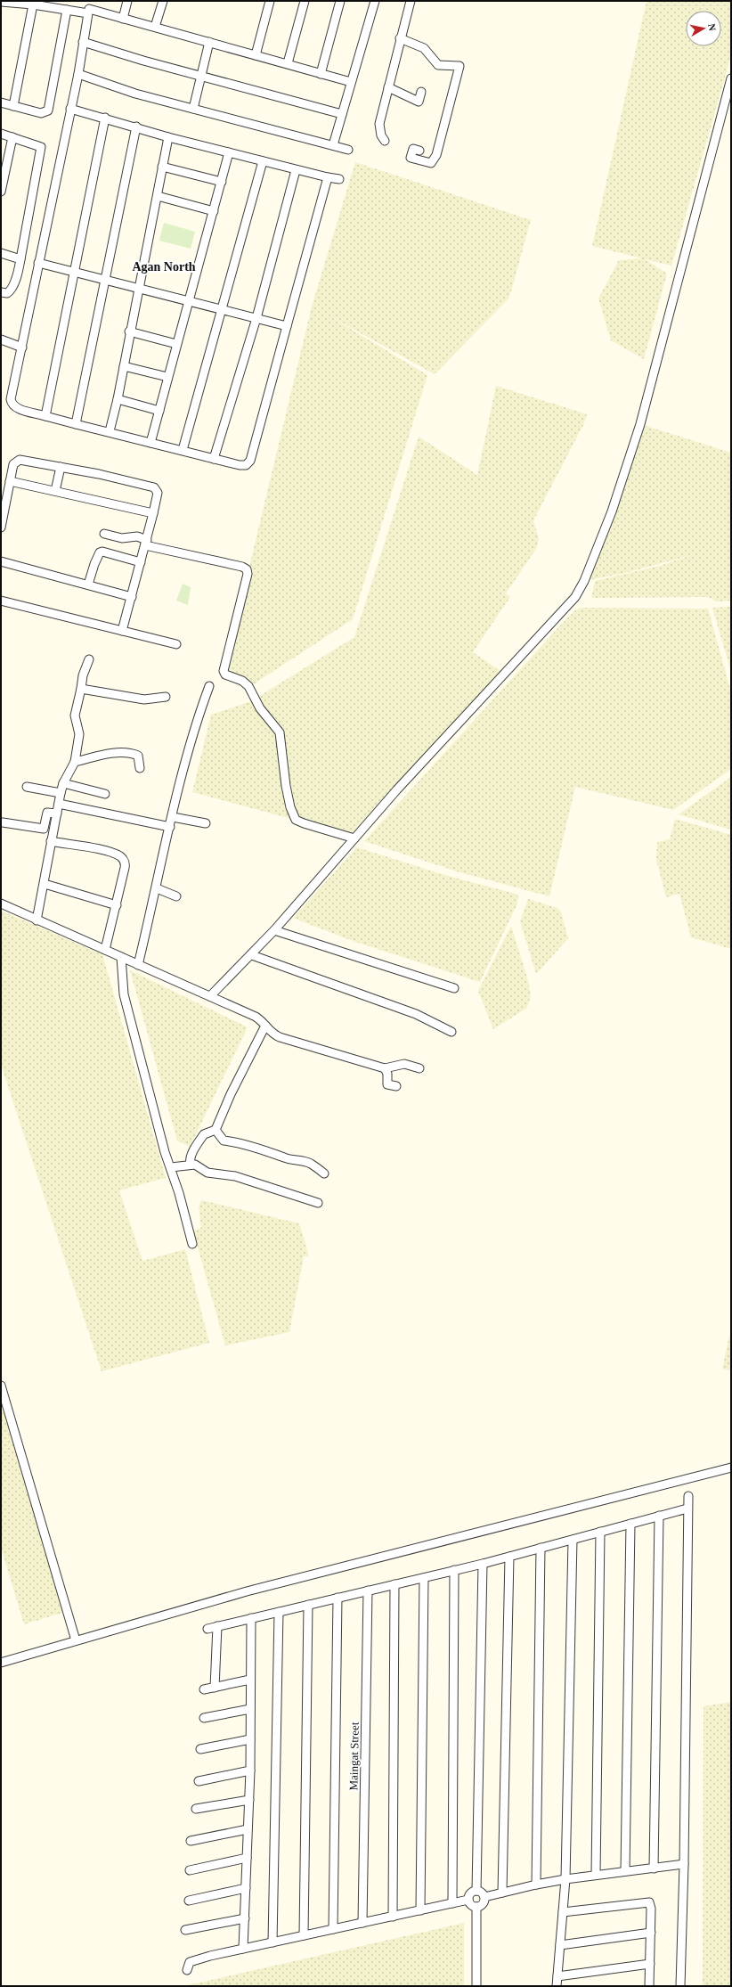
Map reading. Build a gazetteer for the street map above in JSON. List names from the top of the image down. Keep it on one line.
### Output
{"streets":{"street":["Maingat Street"]},"districts":["Agan North"],"north":"right"}
